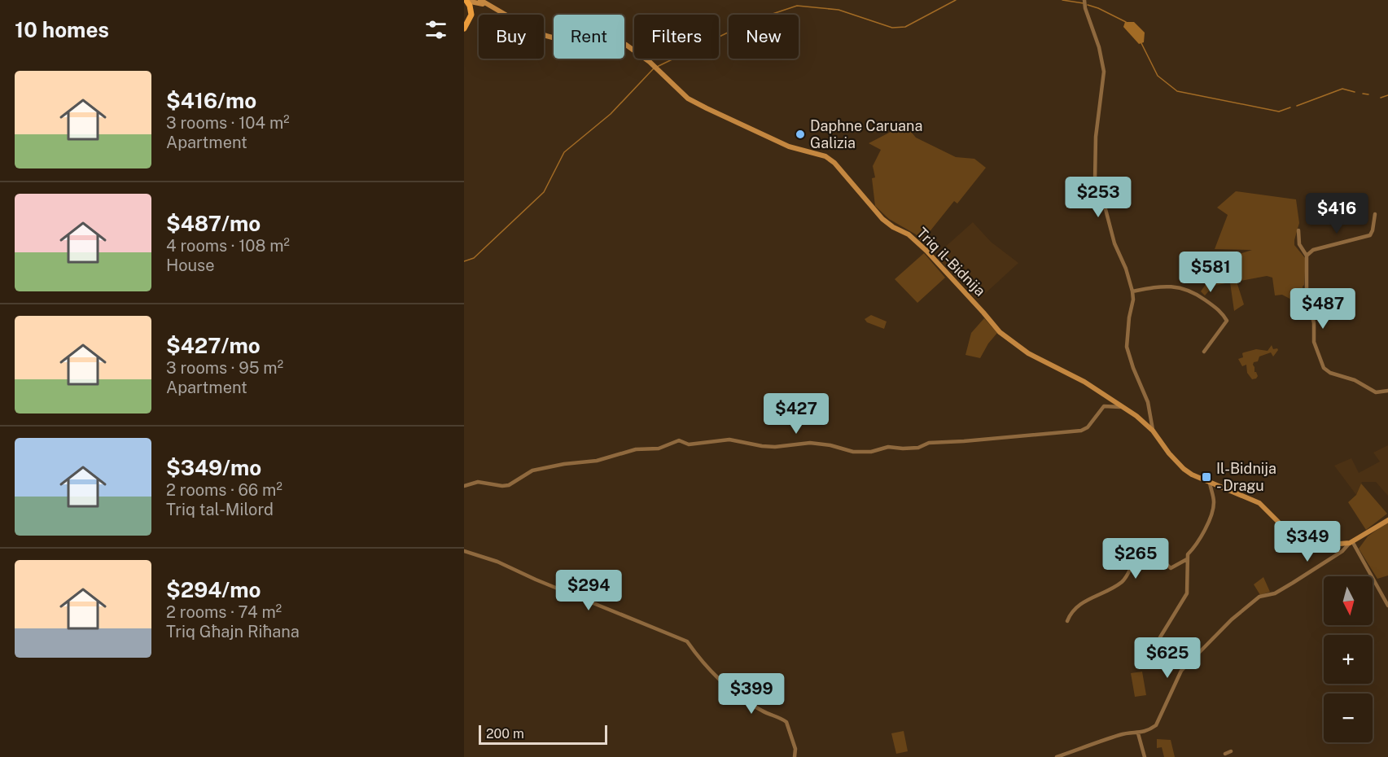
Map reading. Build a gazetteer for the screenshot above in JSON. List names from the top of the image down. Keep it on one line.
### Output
{"streets":{"street":["Triq il-Bidnija"]},"places":{"other":["Daphne Caruana Galizia"],"transit":["Il-Bidnija - Dragu"]},"scale_bar":"200 m","north":"bottom","page":{"heading":"10 homes","chip":["Buy","Rent","Filters","New"],"list":[{"name":"$416/mo","note":"3 rooms · 104 m² · Apartment"},{"name":"$487/mo","note":"4 rooms · 108 m² · House"},{"name":"$427/mo","note":"3 rooms · 95 m² · Apartment"},{"name":"$349/mo","note":"2 rooms · 66 m² · Triq tal-Milord"},{"name":"$294/mo","note":"2 rooms · 74 m² · Triq Għajn Riħana"}],"price":["$253","$416","$581","$487","$427","$349","$265","$294","$625","$399"],"map_buttons":["+","−"],"scale":"200 m"}}
